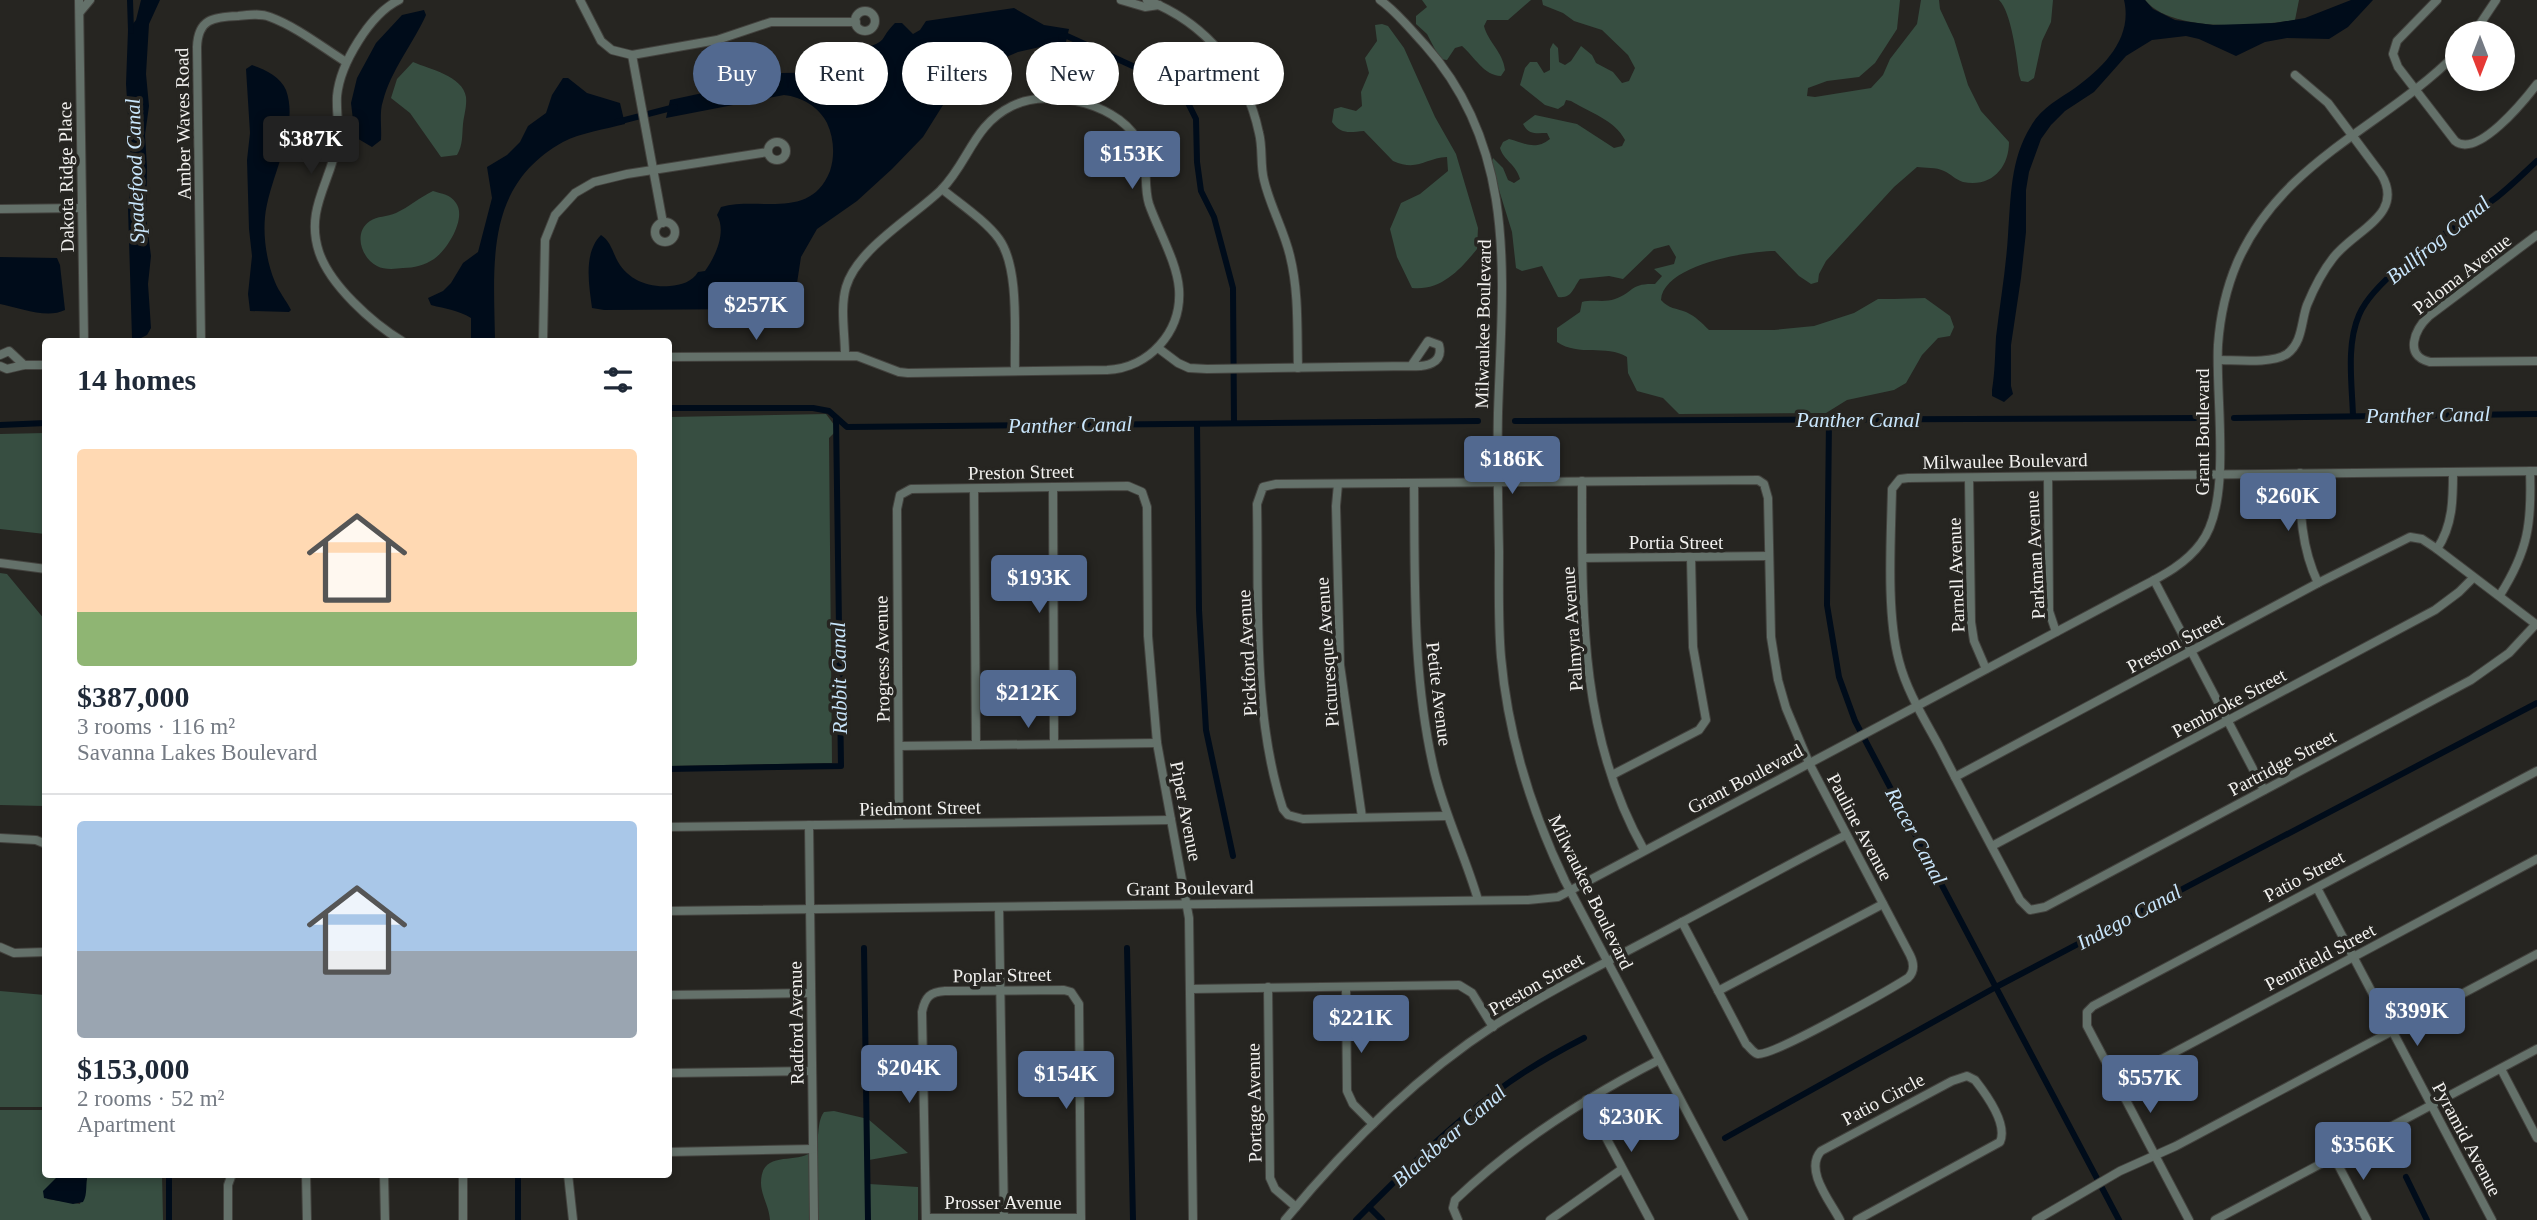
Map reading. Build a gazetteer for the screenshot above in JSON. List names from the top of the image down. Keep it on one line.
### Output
{"streets":{"street":["Amber Waves Road","Dakota Ridge Place","Paloma Avenue","Milwaukee Boulevard","Grant Boulevard","Milwaulee Boulevard","Preston Street","Portia Street","Parkman Avenue","Parnell Avenue","Palmyra Avenue","Picturesque Avenue","Pickford Avenue","Progress Avenue","Petite Avenue","Pembroke Street","Partridge Street","Piedmont Street","Piper Avenue","Pauline Avenue","Patio Street","Pennfield Street","Poplar Street","Radford Avenue","Patio Circle","Portage Avenue","Pyramid Avenue","Prosser Avenue"]},"crossings":[["Milwaukee Boulevard","Grant Boulevard"],["Milwaukee Boulevard","Preston Street"],["Grant Boulevard","Milwaulee Boulevard"],["Grant Boulevard","Parkman Avenue"],["Grant Boulevard","Parnell Avenue"],["Grant Boulevard","Palmyra Avenue"],["Grant Boulevard","Petite Avenue"],["Grant Boulevard","Piper Avenue"],["Grant Boulevard","Pauline Avenue"],["Grant Boulevard","Radford Avenue"],["Milwaulee Boulevard","Preston Street"],["Milwaulee Boulevard","Parkman Avenue"],["Milwaulee Boulevard","Parnell Avenue"],["Milwaulee Boulevard","Pembroke Street"],["Milwaulee Boulevard","Partridge Street"],["Preston Street","Progress Avenue"],["Preston Street","Piper Avenue"],["Preston Street","Pauline Avenue"],["Preston Street","Portage Avenue"],["Portia Street","Palmyra Avenue"],["Portia Street","Pauline Avenue"],["Palmyra Avenue","Pauline Avenue"],["Picturesque Avenue","Pickford Avenue"],["Progress Avenue","Piedmont Street"],["Piedmont Street","Piper Avenue"],["Piedmont Street","Radford Avenue"],["Patio Street","Pennfield Street"],["Patio Street","Pyramid Avenue"],["Pennfield Street","Pyramid Avenue"],["Poplar Street","Prosser Avenue"]],"water":["Spadefood Canal","Bullfrog Canal","Panther Canal","Rabbit Canal","Racer Canal","Indego Canal","Blackbear Canal"],"north":"bottom","page":{"chip":["Buy","Rent","Filters","New","Apartment"],"price":["$387K","$153K","$257K","$186K","$260K","$193K","$212K","$399K","$221K","$204K","$154K","$557K","$230K","$356K"],"heading":"14 homes","list":[{"name":"$387,000","note":"3 rooms · 116 m² · Savanna Lakes Boulevard"},{"name":"$153,000","note":"2 rooms · 52 m² · Apartment"}]}}
